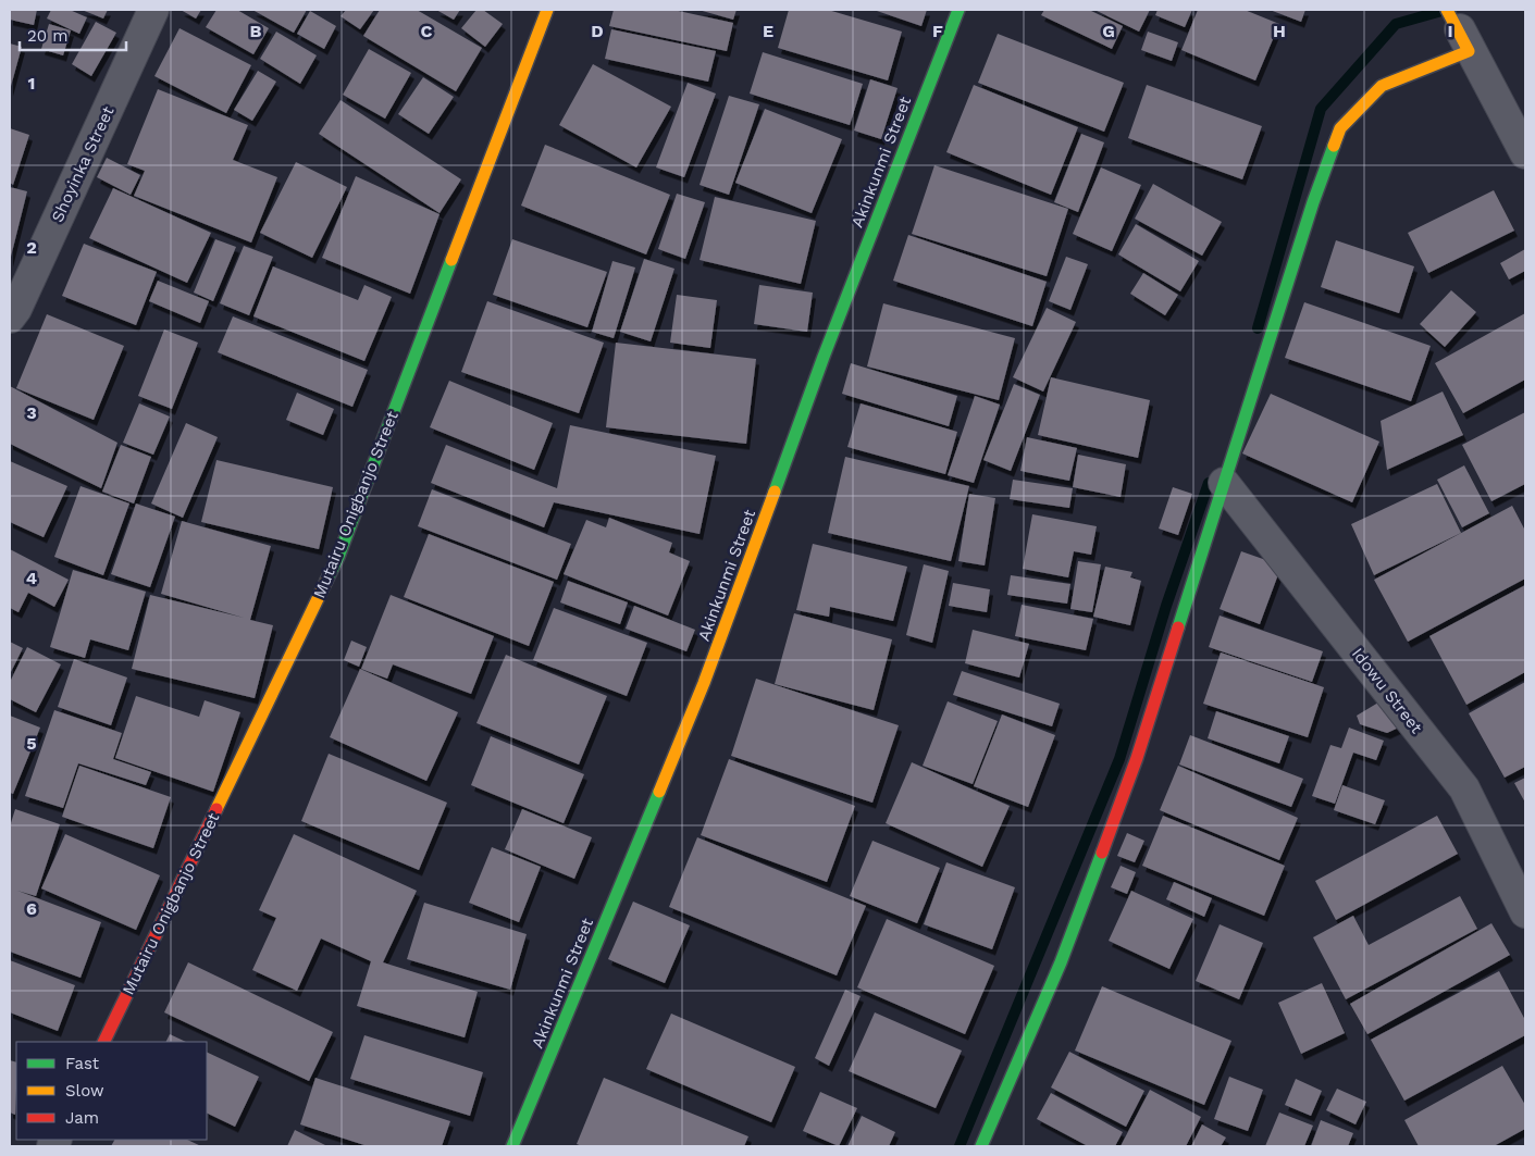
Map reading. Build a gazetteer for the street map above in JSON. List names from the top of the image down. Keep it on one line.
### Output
{"streets":{"street":["Akinkunmi Street","Shoyinka Street","Mutairu Onigbanjo Street","Idowu Street"]},"legend":["Fast","Slow","Jam"],"scale_bar":"20 m","grid":{"columns":["B","C","D","E","F","G","H","I"],"rows":["1","2","3","4","5","6"]}}
